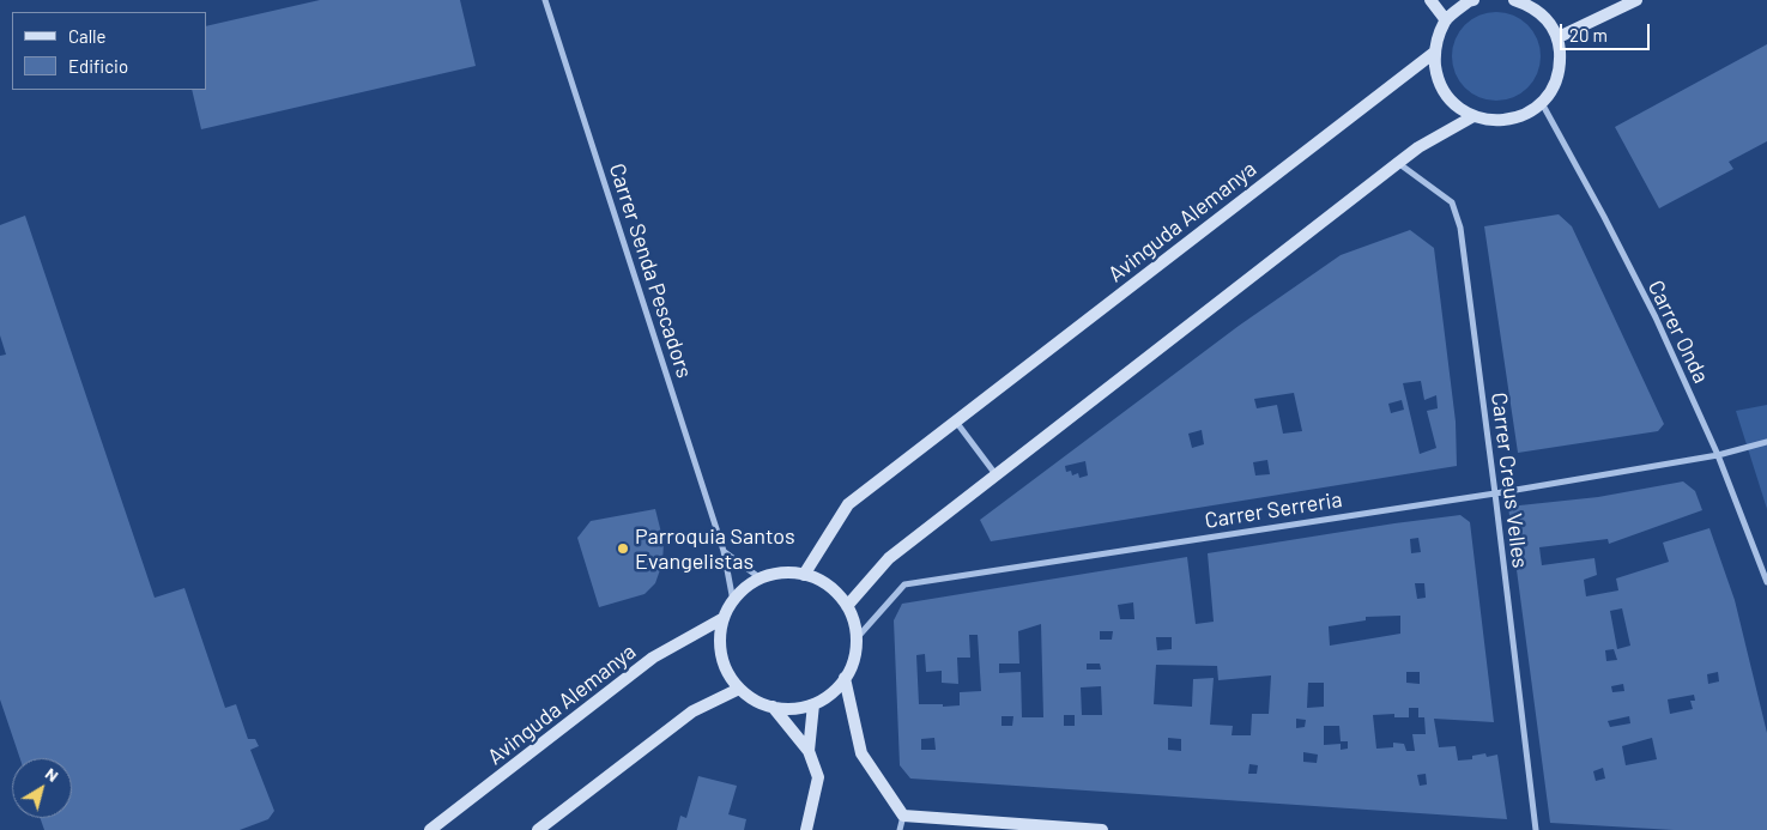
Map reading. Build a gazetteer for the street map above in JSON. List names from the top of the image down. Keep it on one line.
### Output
{"streets":{"main road":["Avinguda Alemanya"],"street":["Carrer Senda Pescadors","Carrer Onda","Carrer Creus Velles","Carrer Serreria"]},"crossings":[["Avinguda Alemanya","Carrer Senda Pescadors"],["Avinguda Alemanya","Carrer Serreria"],["Carrer Senda Pescadors","Carrer Serreria"],["Carrer Onda","Carrer Serreria"],["Carrer Creus Velles","Carrer Serreria"]],"places":["Parroquia Santos Evangelistas"],"legend":["Calle","Edificio"],"scale_bar":"20 m","north":"top right"}
